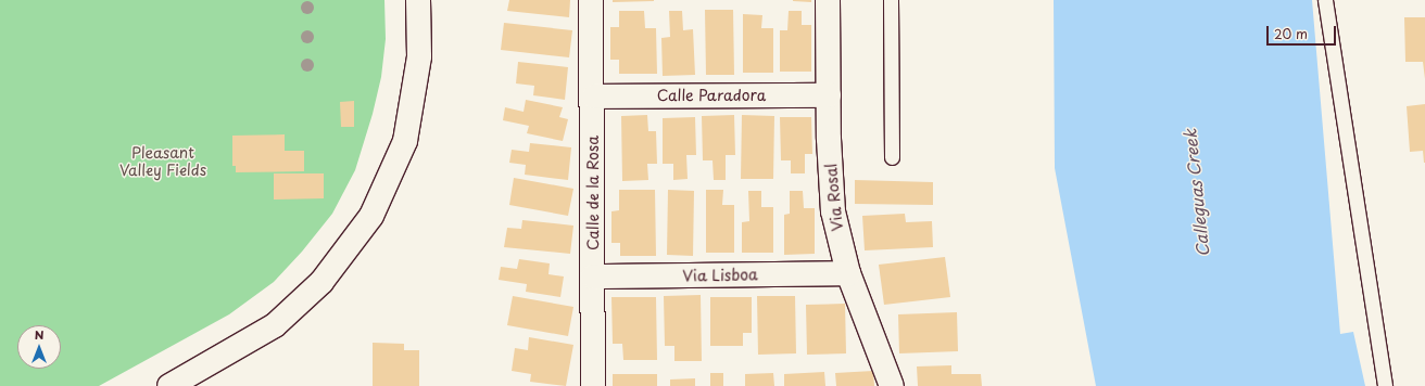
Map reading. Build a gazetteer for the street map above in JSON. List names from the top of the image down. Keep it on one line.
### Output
{"streets":{"street":["Calle Paradora","Calle de la Rosa","Via Rosal","Via Lisboa"]},"crossings":[["Calle Paradora","Calle de la Rosa"],["Calle Paradora","Via Rosal"],["Calle de la Rosa","Via Lisboa"],["Via Rosal","Via Lisboa"]],"water":["Calleguas Creek"],"parks":["Pleasant Valley Fields"],"scale_bar":"20 m","north":"top"}
